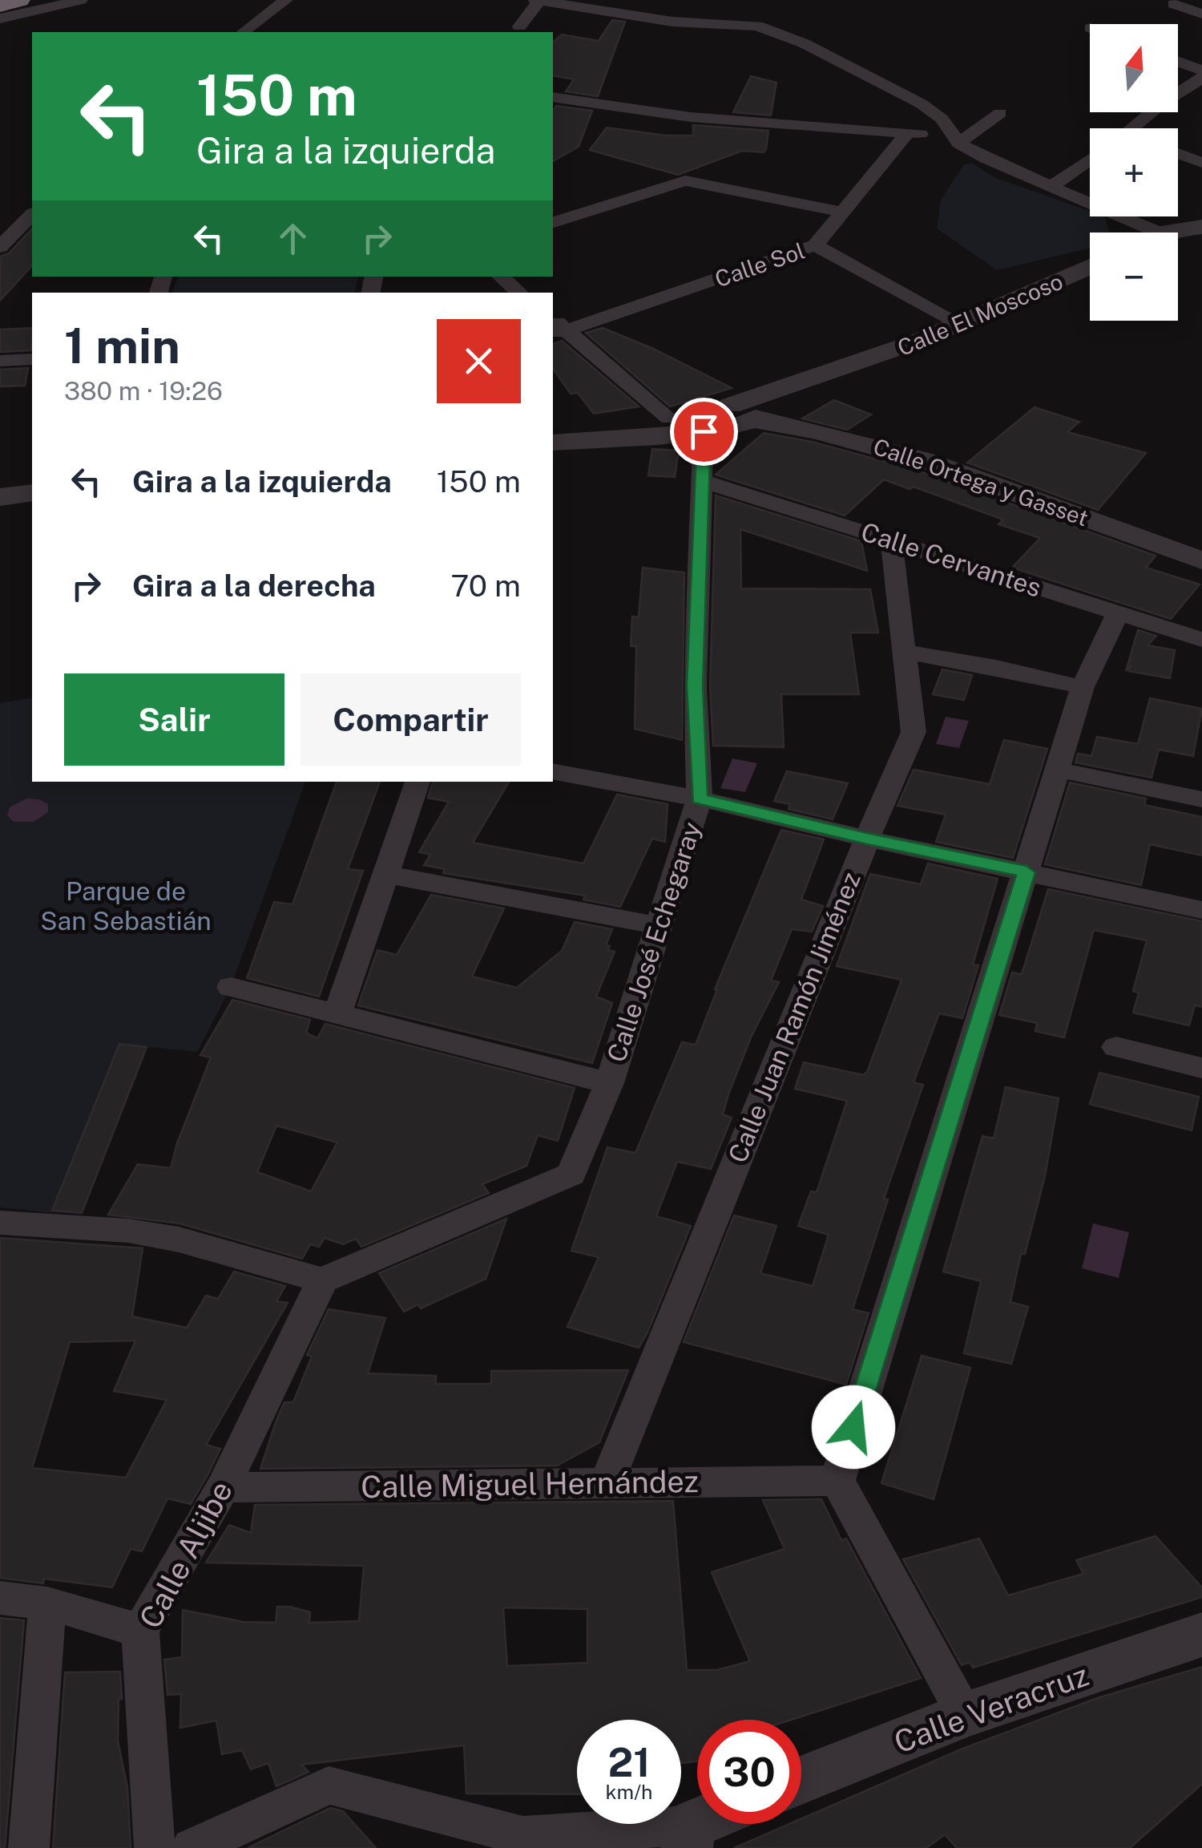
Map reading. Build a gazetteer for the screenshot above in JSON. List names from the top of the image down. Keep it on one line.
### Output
{"streets":{"street":["Calle Sol","Calle El Moscoso","Calle Ortega y Gasset","Calle Cervantes","Calle José Echegaray","Calle Juan Ramón Jiménez","Calle Miguel Hernández","Calle Aljibe","Calle Veracruz"]},"crossings":[["Calle El Moscoso","Calle Ortega y Gasset"],["Calle Cervantes","Calle José Echegaray"],["Calle Cervantes","Calle Juan Ramón Jiménez"],["Calle José Echegaray","Calle Aljibe"],["Calle Juan Ramón Jiménez","Calle Miguel Hernández"],["Calle Miguel Hernández","Calle Aljibe"]],"parks":["Parque de San Sebastián"],"north":"top","page":{"map_buttons":["+","−"],"turn":["150 m","Gira a la izquierda"],"heading":["1 min","380 m · 19:26"],"list":[{"name":"Gira a la izquierda","value":"150 m"},{"name":"Gira a la derecha","value":"70 m"}],"buttons":["Salir","Compartir"],"speed":"21 km/h","limit":"30"}}
